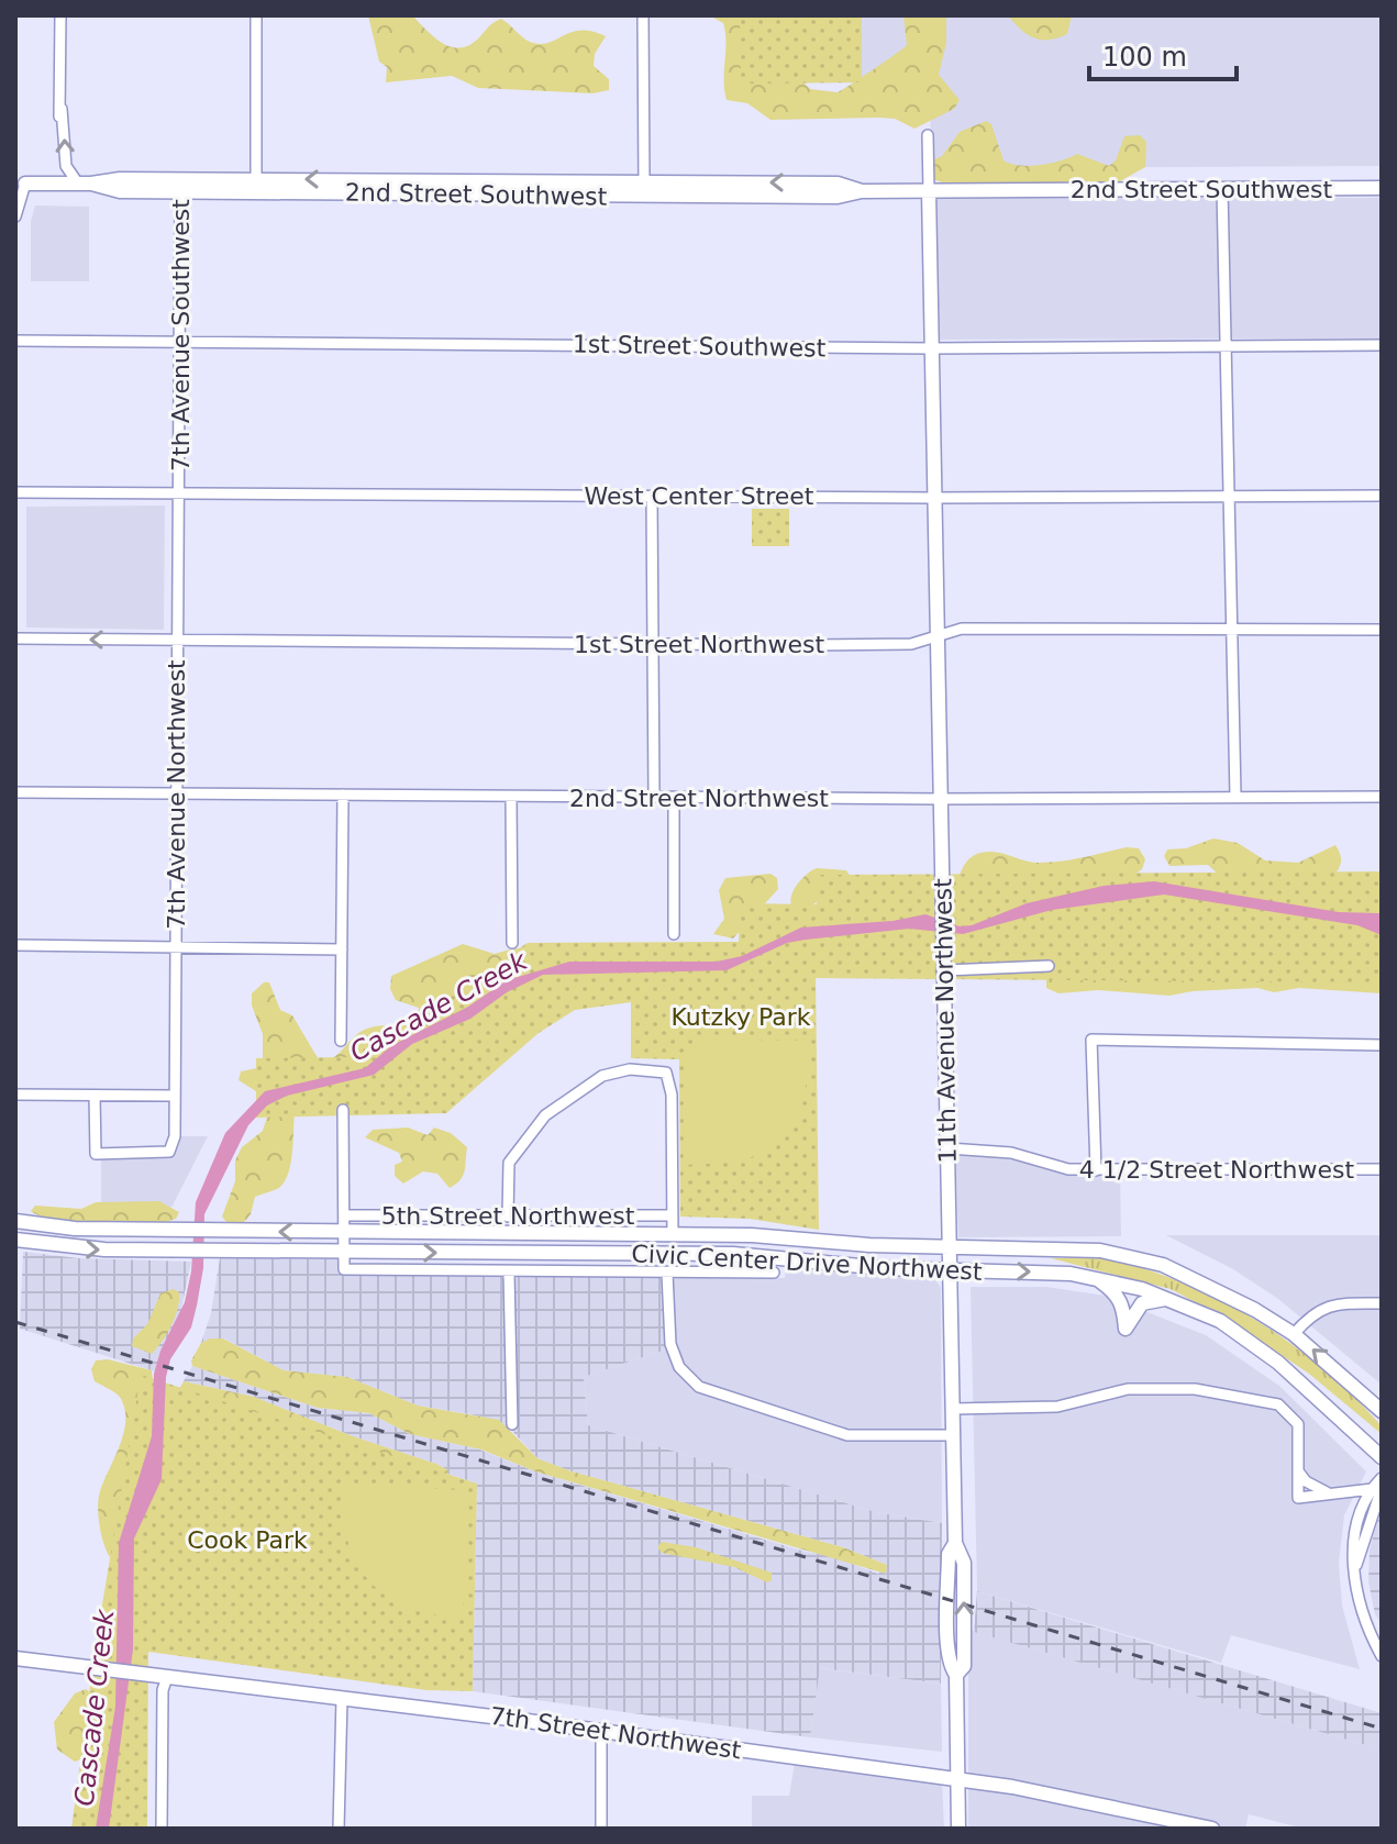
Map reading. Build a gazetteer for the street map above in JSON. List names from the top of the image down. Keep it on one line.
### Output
{"streets":{"main road":["2nd Street Southwest","11th Avenue Northwest","Civic Center Drive Northwest","7th Street Northwest"],"street":["7th Avenue Southwest","1st Street Southwest","West Center Street","1st Street Northwest","7th Avenue Northwest","2nd Street Northwest","4 1/2 Street Northwest","5th Street Northwest"]},"crossings":[["2nd Street Southwest","7th Avenue Southwest"],["2nd Street Southwest","11th Avenue Northwest"],["7th Avenue Southwest","1st Street Southwest"],["7th Avenue Southwest","West Center Street"],["7th Avenue Southwest","7th Avenue Northwest"],["1st Street Southwest","11th Avenue Northwest"],["West Center Street","7th Avenue Northwest"],["West Center Street","11th Avenue Northwest"],["1st Street Northwest","7th Avenue Northwest"],["1st Street Northwest","11th Avenue Northwest"],["7th Avenue Northwest","2nd Street Northwest"],["2nd Street Northwest","11th Avenue Northwest"],["11th Avenue Northwest","4 1/2 Street Northwest"],["11th Avenue Northwest","Civic Center Drive Northwest"],["11th Avenue Northwest","7th Street Northwest"]],"water":["Cascade Creek"],"parks":["Kutzky Park","Cook Park"],"scale_bar":"100 m"}
